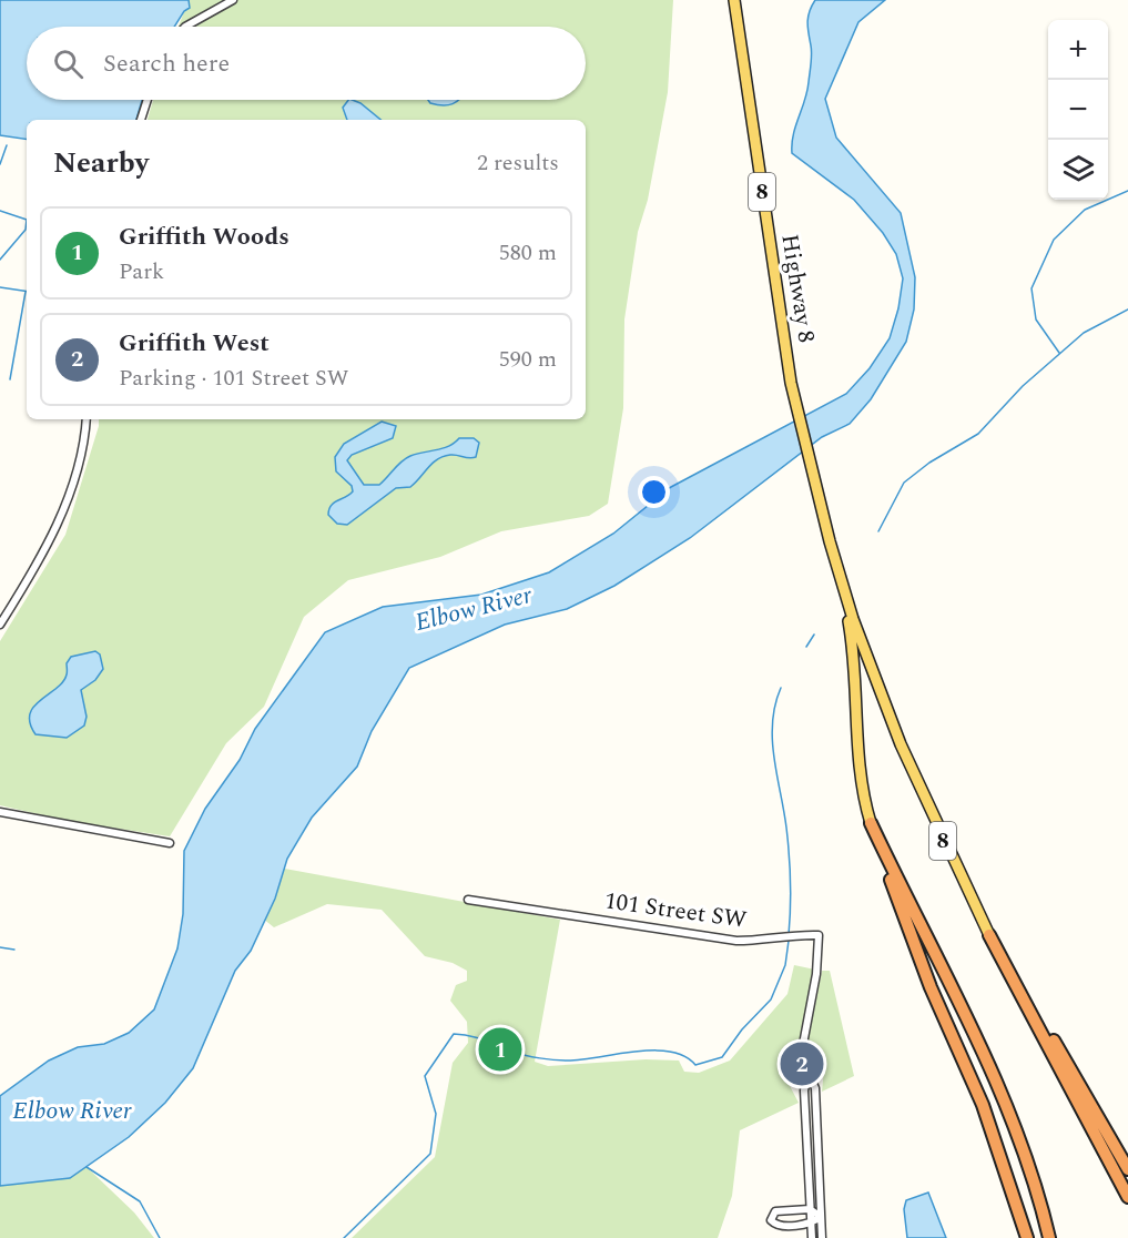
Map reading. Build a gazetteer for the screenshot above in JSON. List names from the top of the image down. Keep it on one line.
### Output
{"streets":{"main road":["8","Highway 8"],"street":["101 Street SW"]},"water":["Elbow River"],"page":{"map_buttons":["+","−"],"search":"Search here","heading":["Nearby","2 results"],"list":[{"mark":"1","name":"Griffith Woods","note":"Park","value":"580 m"},{"mark":"2","name":"Griffith West","note":"Parking · 101 Street SW","value":"590 m"}],"pins":["1","2"]}}
